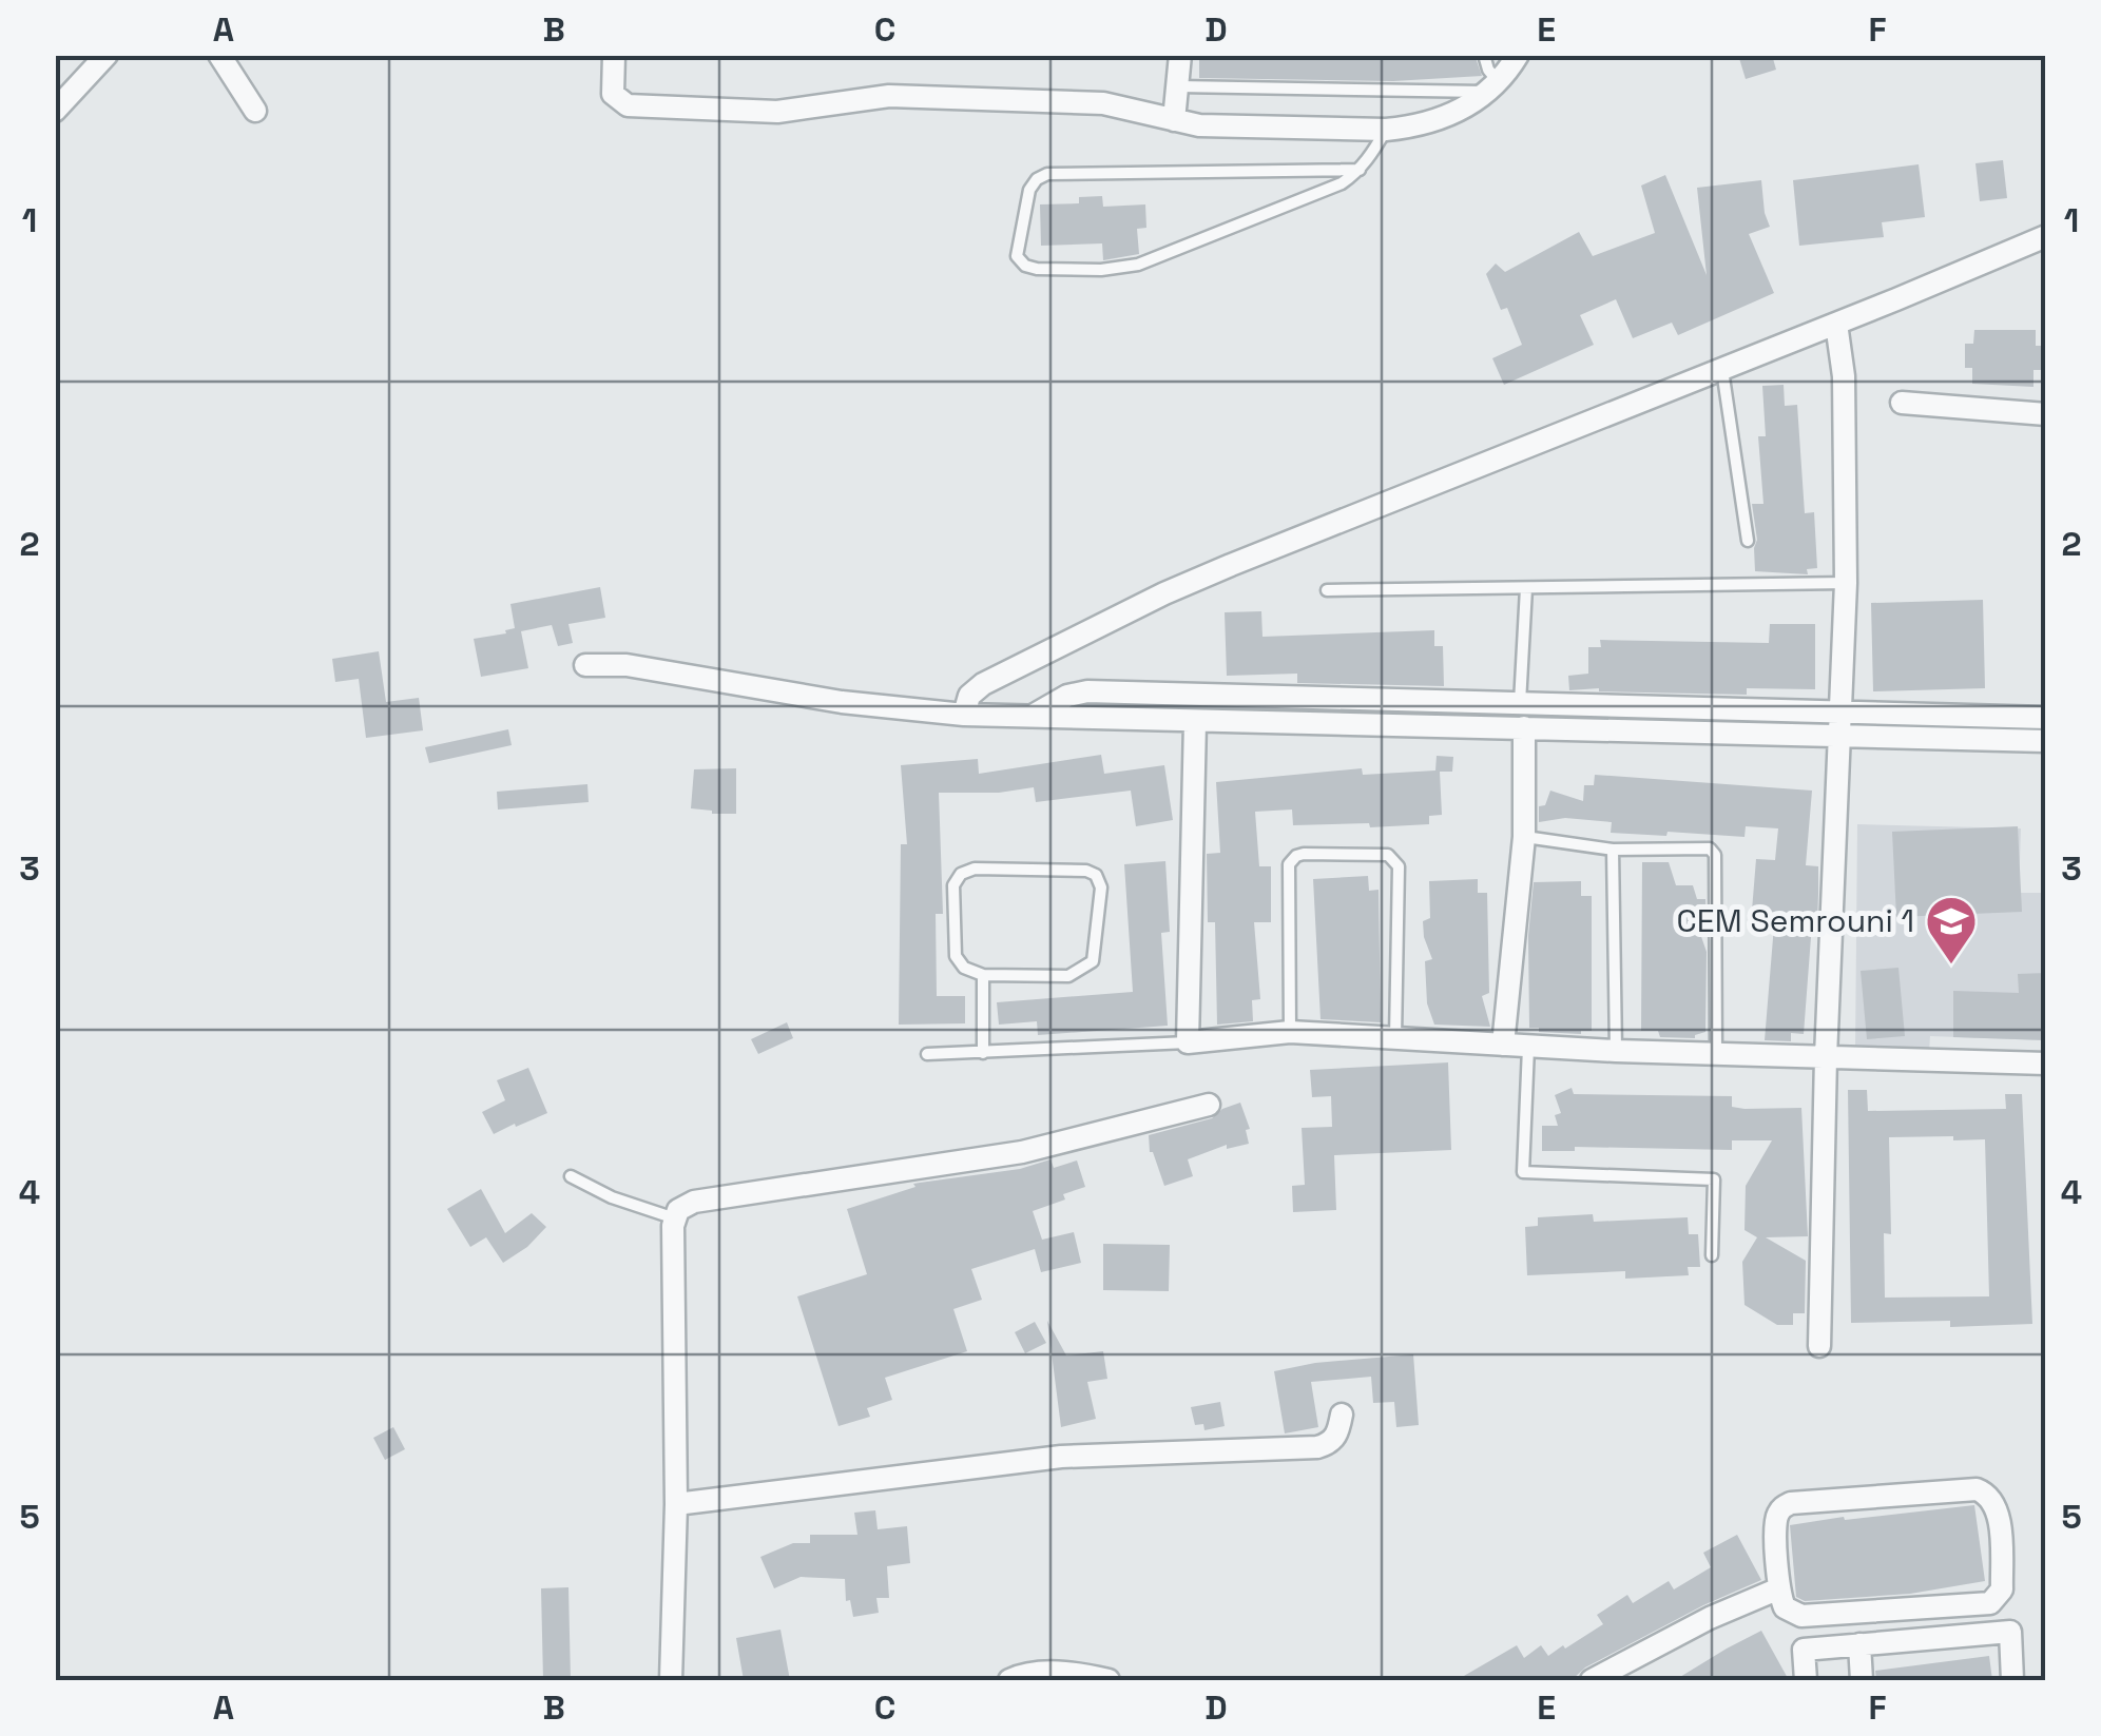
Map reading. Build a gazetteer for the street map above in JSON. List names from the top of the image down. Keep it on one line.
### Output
{"places":{"school or university":["CEM Semrouni 1"]},"grid":{"columns":["A","B","C","D","E","F"],"rows":["1","2","3","4","5"]}}
